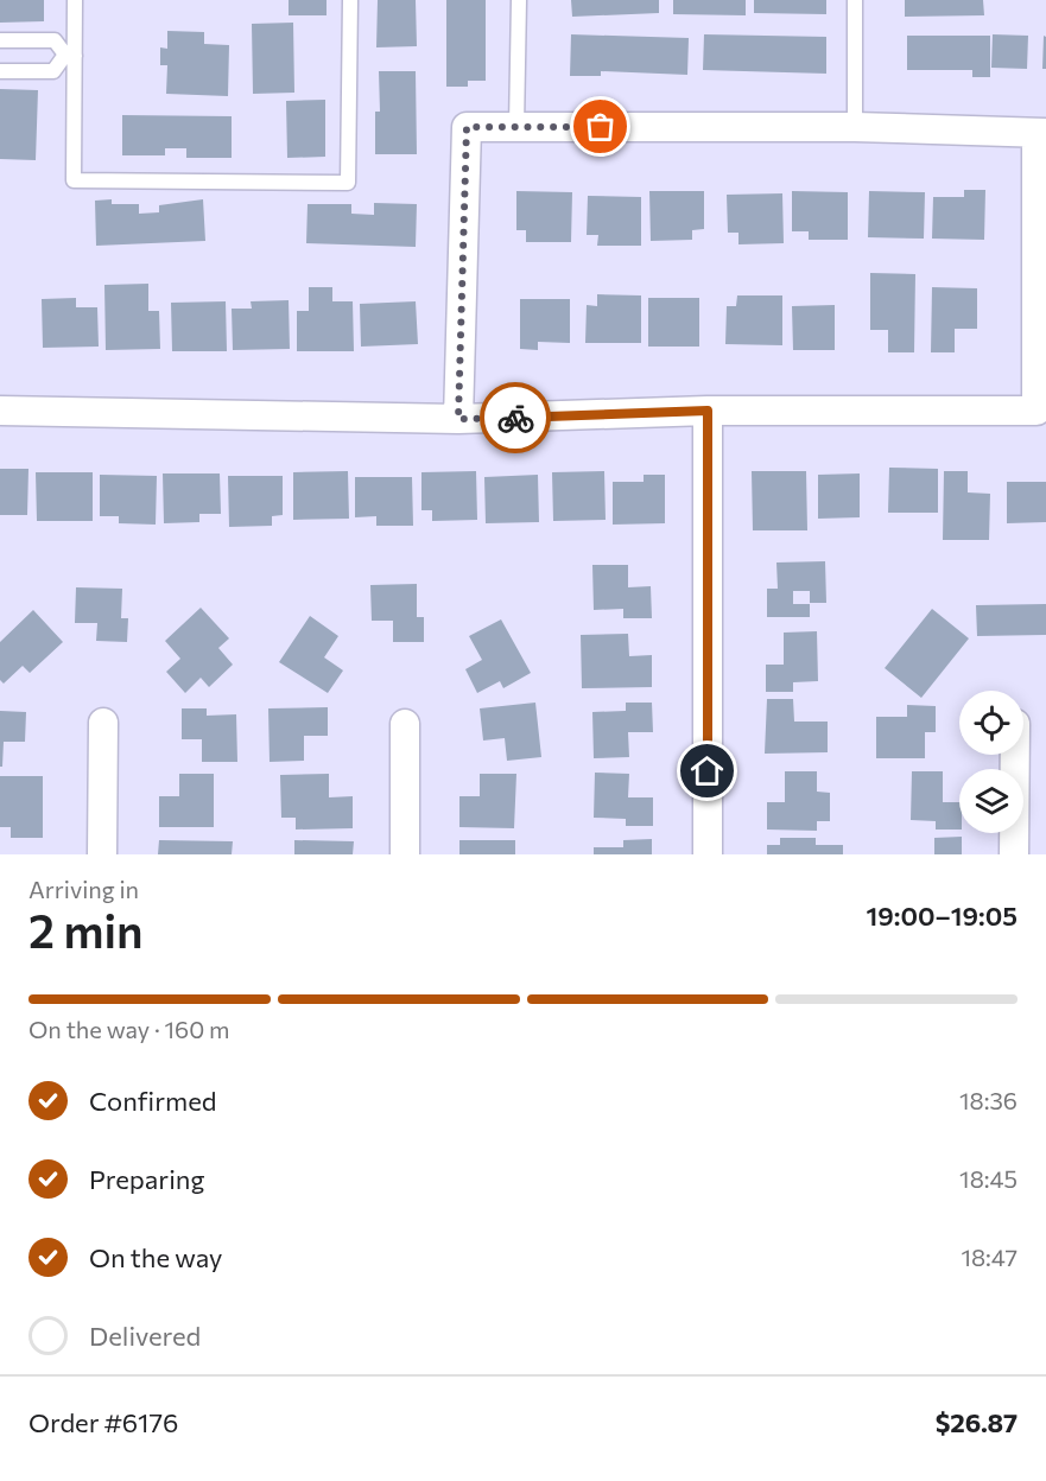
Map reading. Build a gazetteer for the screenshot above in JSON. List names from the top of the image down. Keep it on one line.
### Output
{"page":{"heading":["2 min","Arriving in","19:00–19:05"],"panel":["Order #6176","$26.87"],"bar":"On the way · 160 m","list":[["Confirmed","18:36"],["Preparing","18:45"],["On the way","18:47"],"Delivered"]}}
